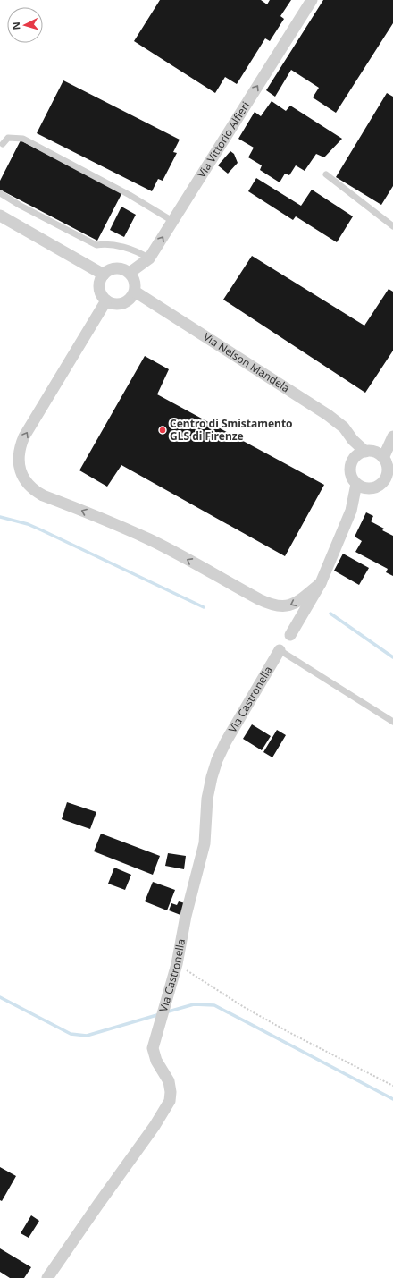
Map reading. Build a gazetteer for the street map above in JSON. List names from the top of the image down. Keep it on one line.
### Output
{"streets":{"street":["Via Vittorio Alfieri","Via Nelson Mandela","Via Castronella"]},"crossings":[["Via Vittorio Alfieri","Via Nelson Mandela"]],"one_way":["Via Vittorio Alfieri"],"places":["Centro di Smistamento GLS di Firenze"],"north":"left"}
